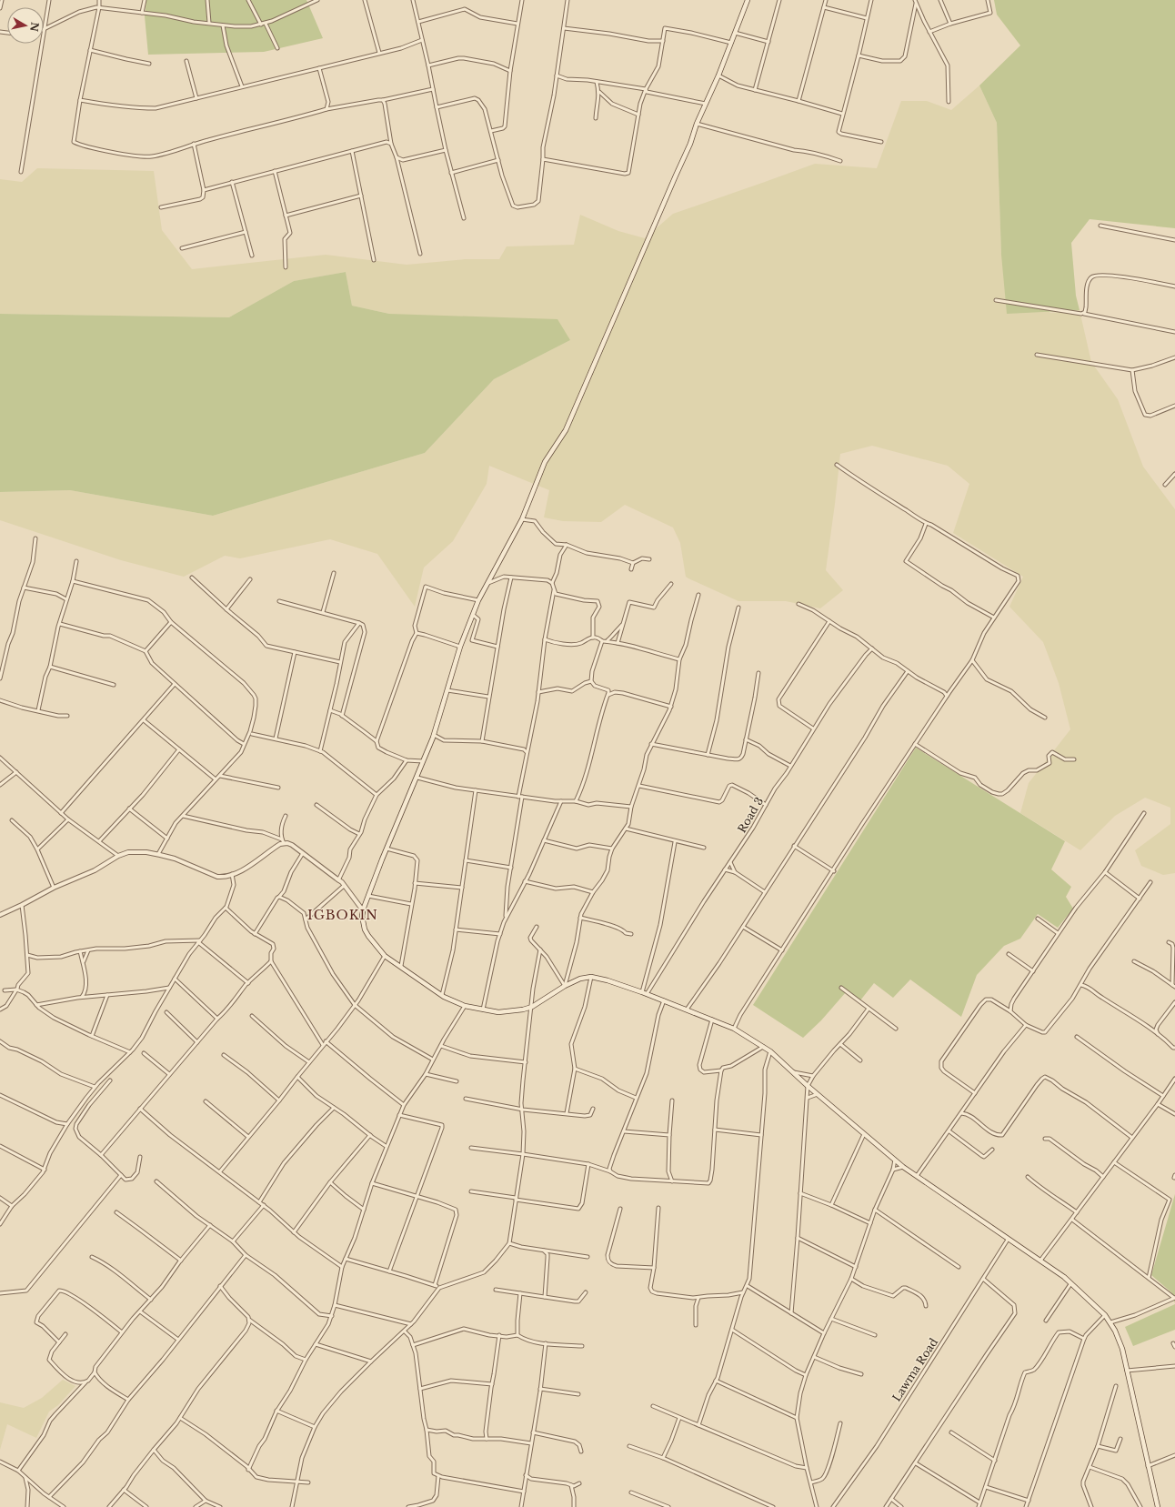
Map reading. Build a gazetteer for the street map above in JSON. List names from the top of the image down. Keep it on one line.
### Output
{"streets":{"street":["Road 3","Lawma Road"]},"districts":["IGBOKIN"],"north":"right"}
